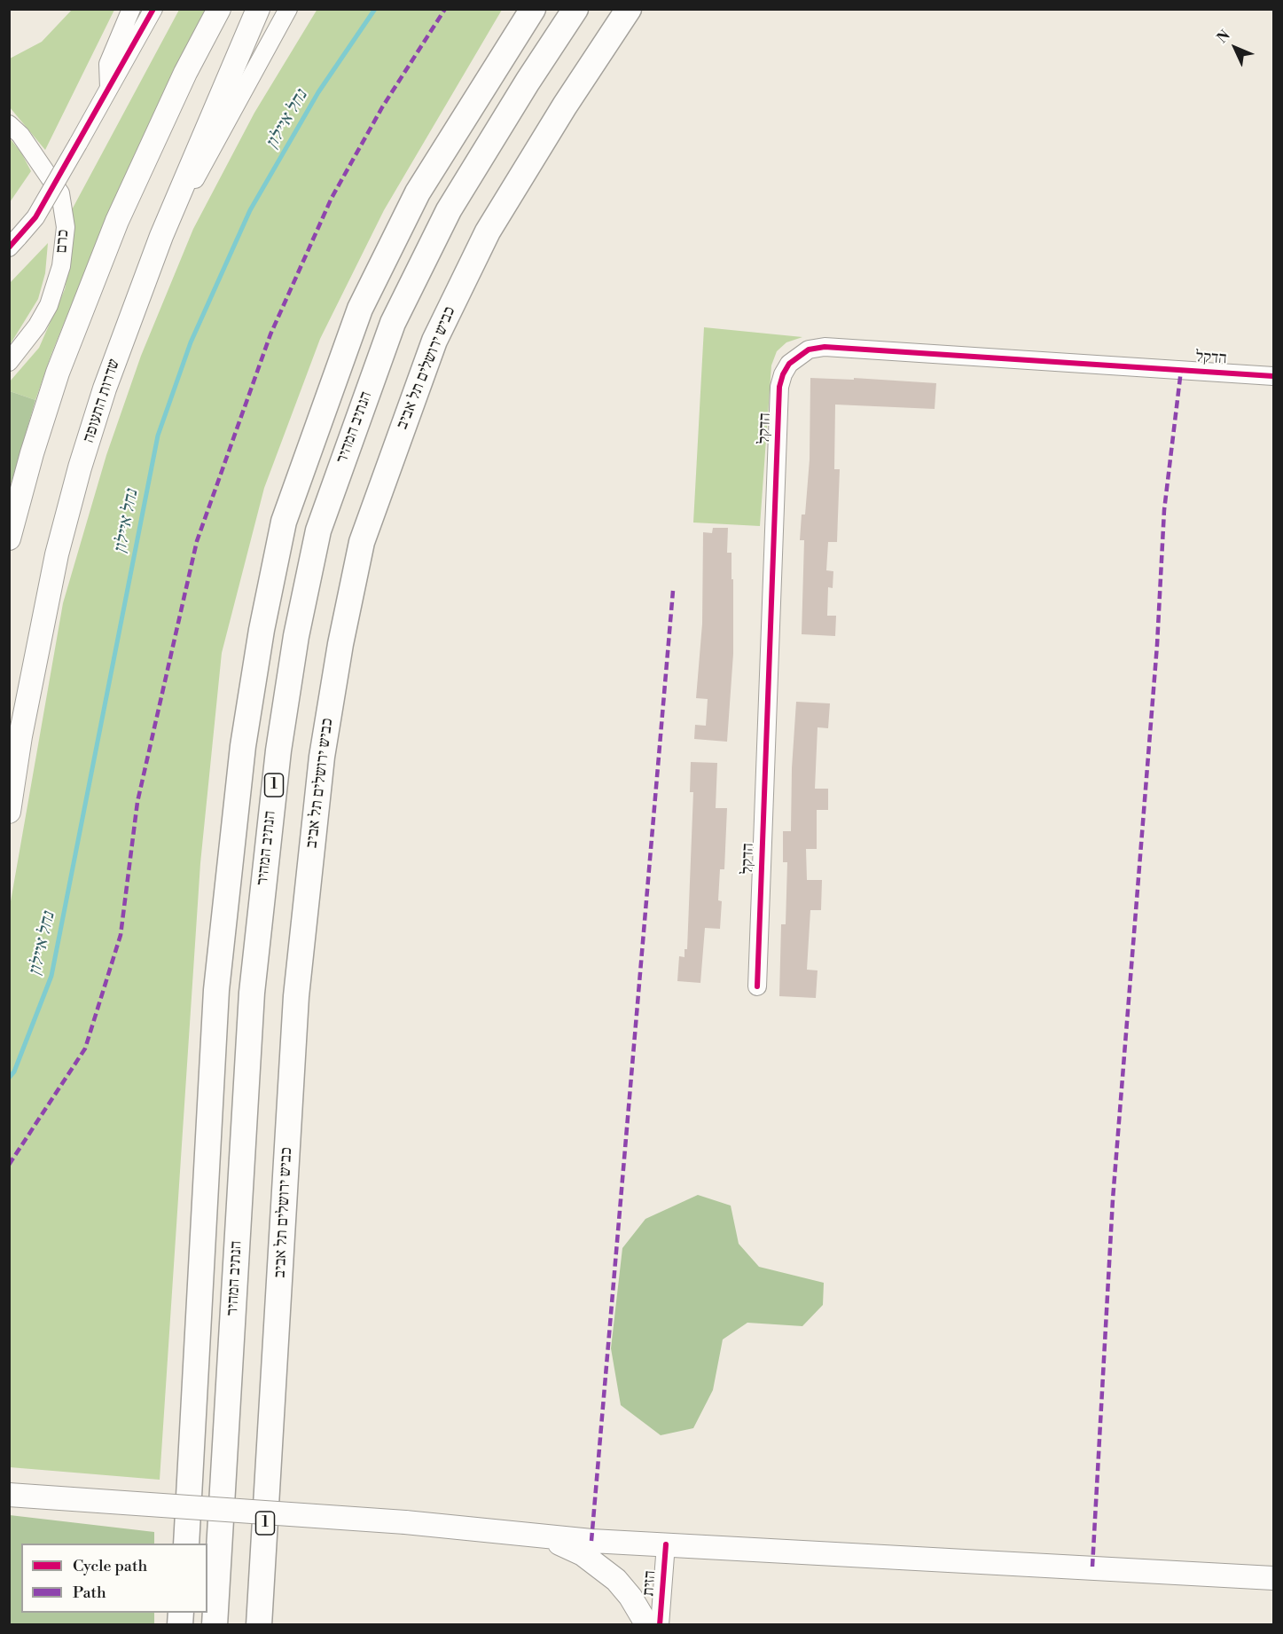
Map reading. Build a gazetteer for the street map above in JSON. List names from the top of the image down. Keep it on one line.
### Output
{"streets":{"highway":["כביש ירושלים תל אביב","הנתיב המהיר","1"],"main road":["שדרות התעופה"],"street":["כרם","הדקל","הזית"]},"water":["נחל איילון"],"legend":["Cycle path","Path"],"north":"top left"}
